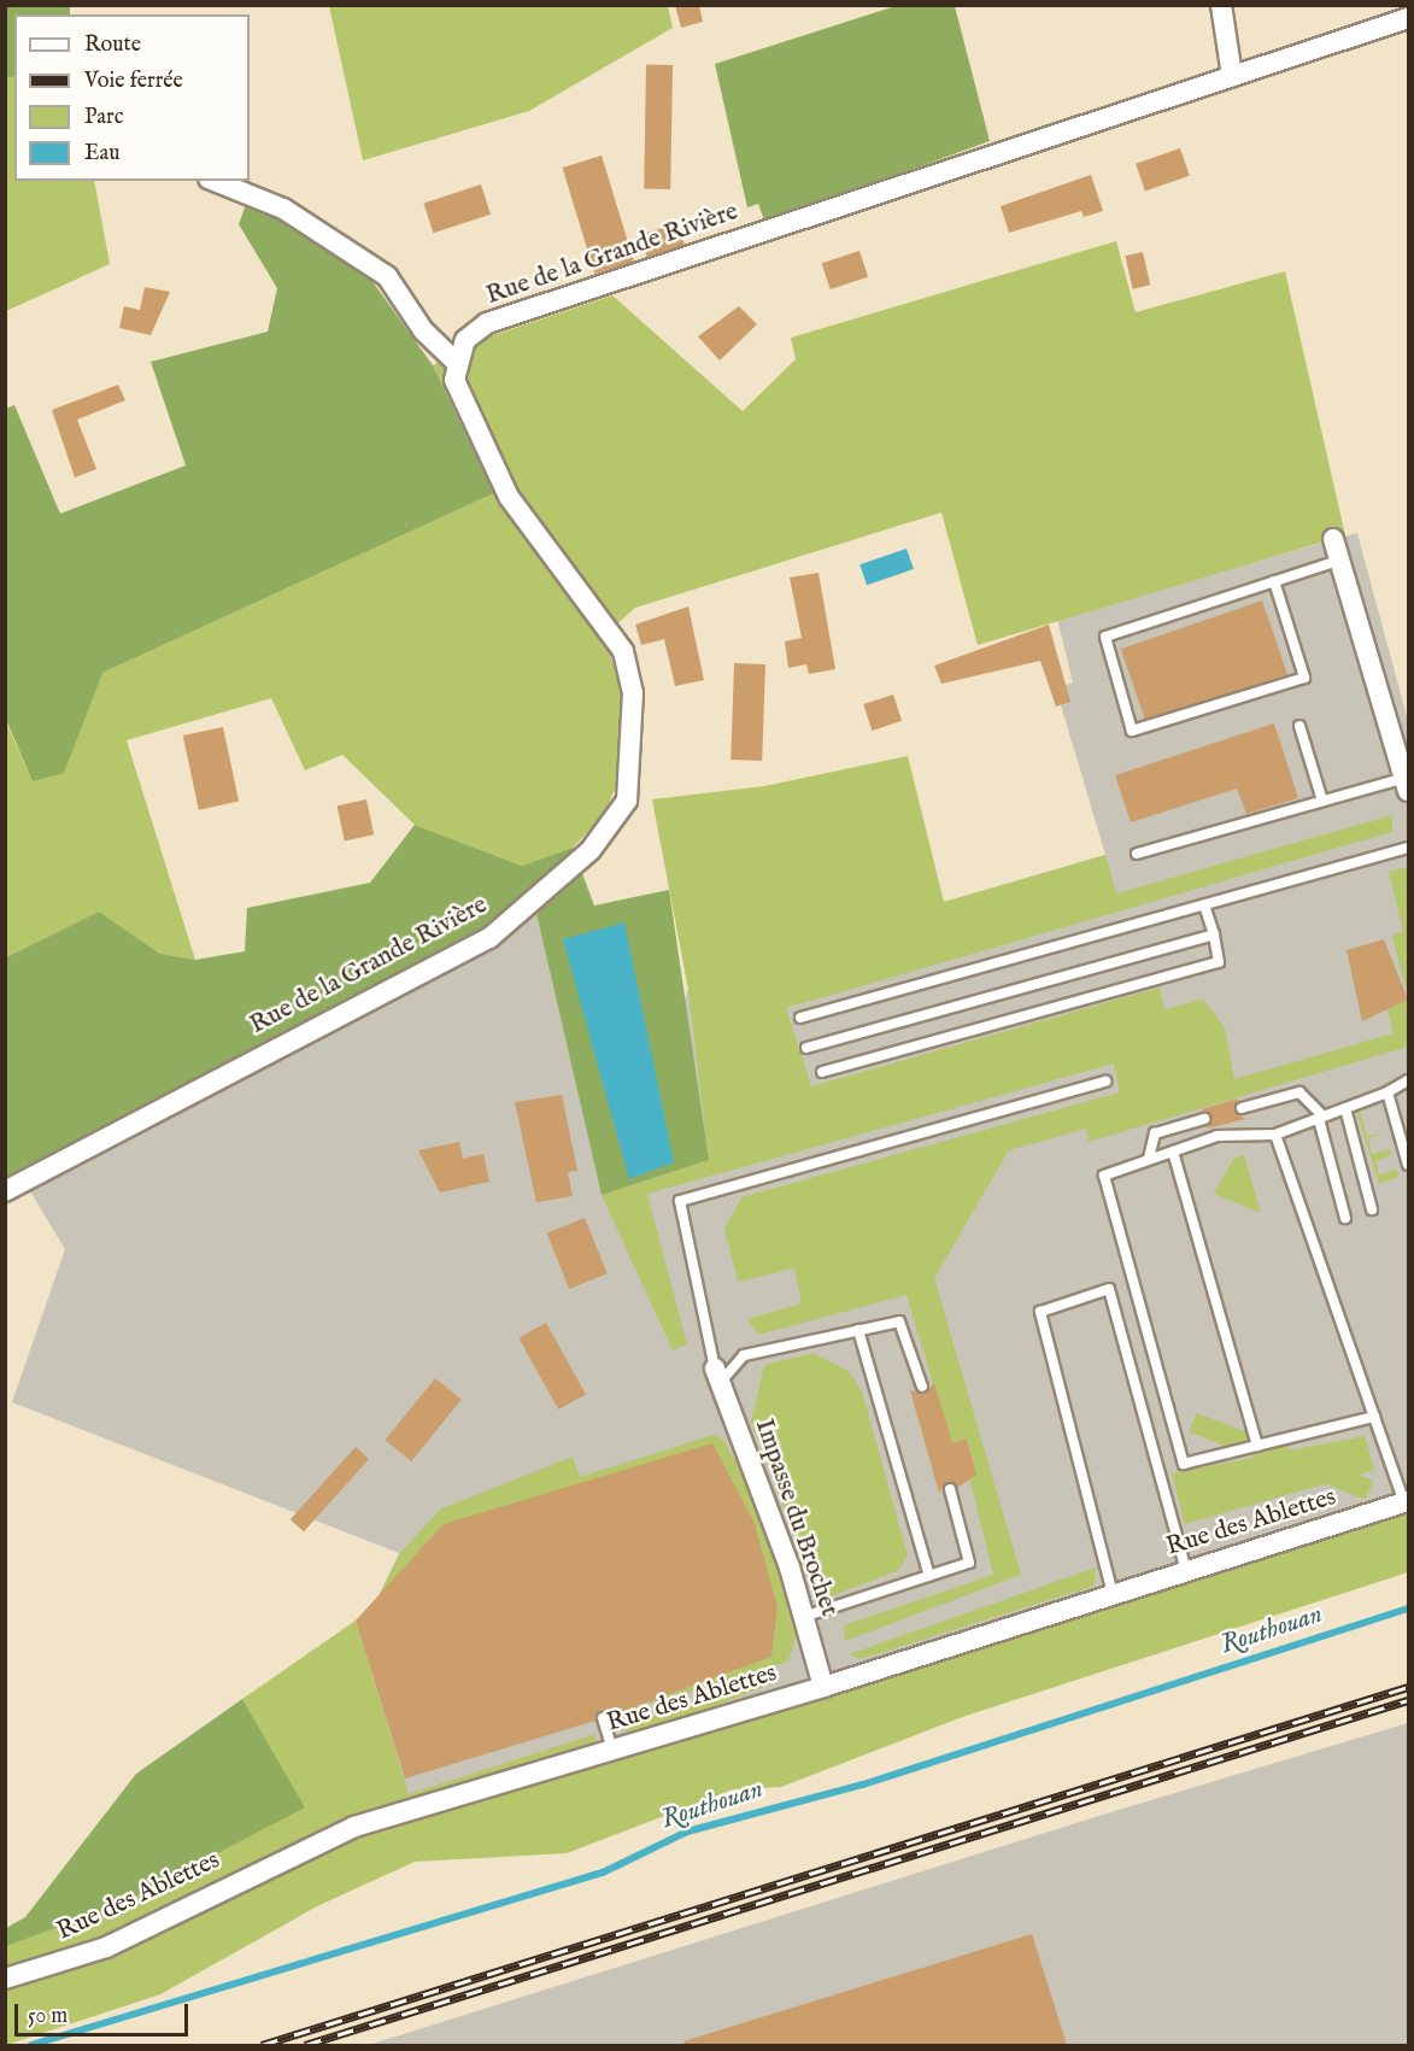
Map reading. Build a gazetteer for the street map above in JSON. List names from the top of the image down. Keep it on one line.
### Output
{"streets":{"street":["Rue de la Grande Rivière","Impasse du Brochet","Rue des Ablettes"]},"crossings":[["Impasse du Brochet","Rue des Ablettes"]],"water":["Routhouan"],"legend":["Route","Voie ferrée","Parc","Eau"],"scale_bar":"50 m"}
